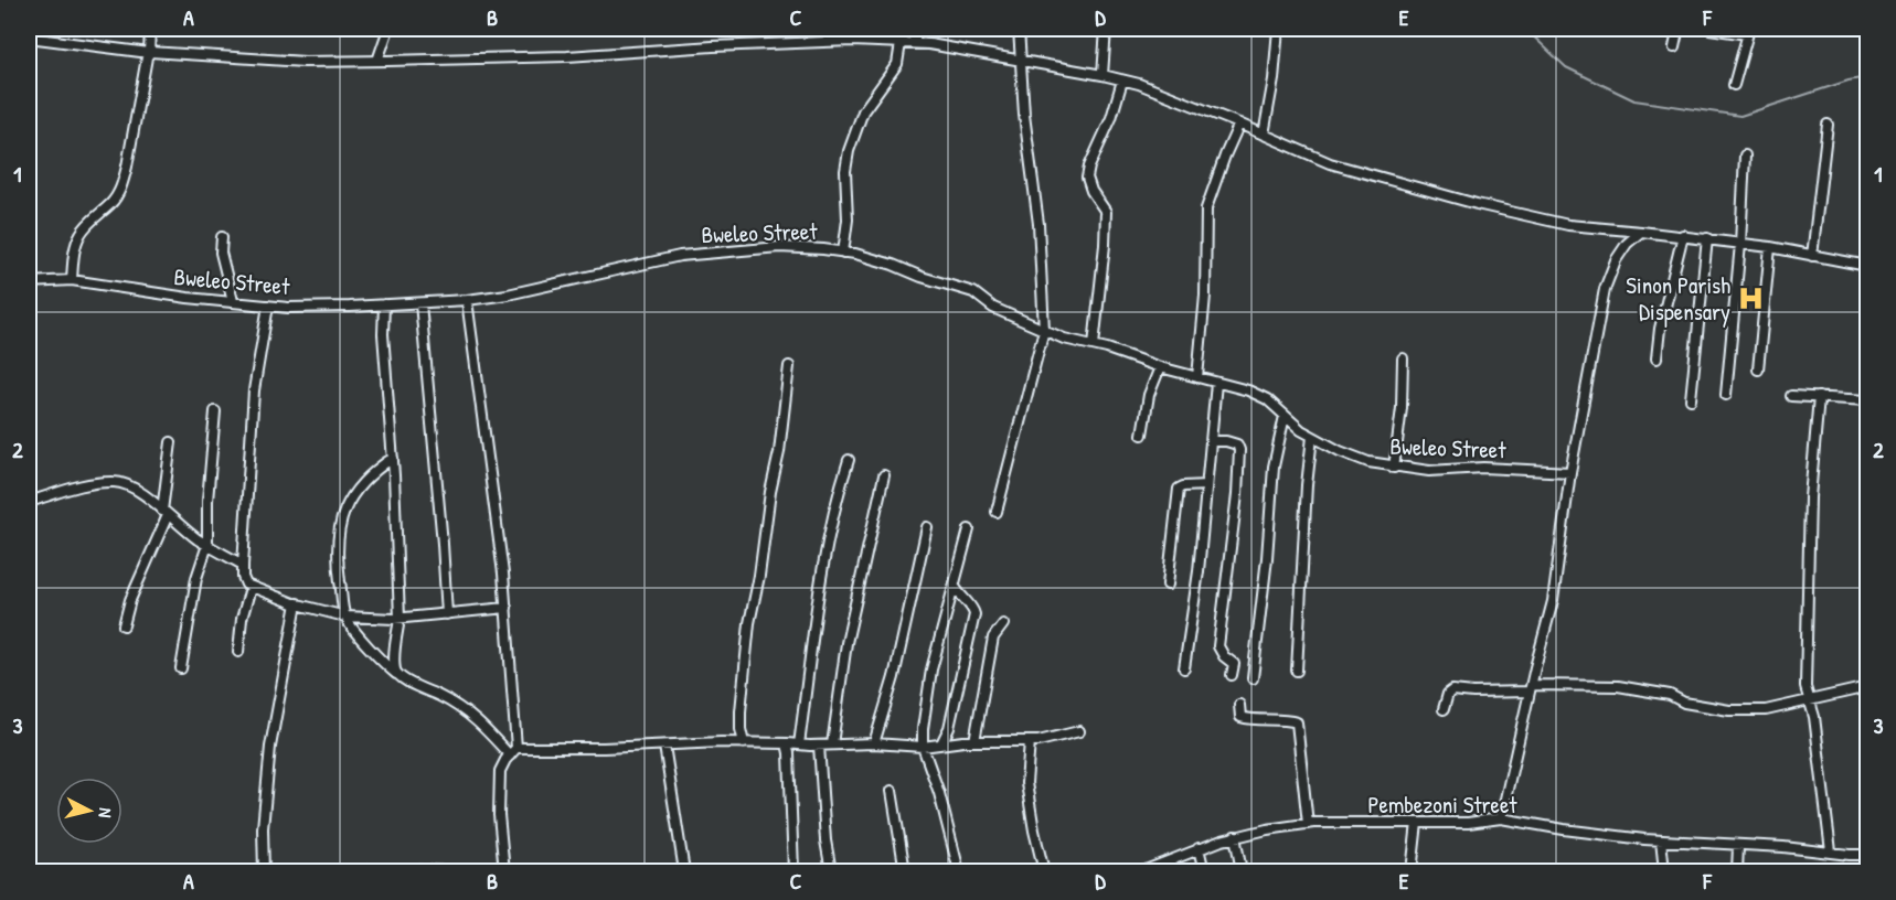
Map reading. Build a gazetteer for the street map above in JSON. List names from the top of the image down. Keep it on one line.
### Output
{"streets":{"street":["Bweleo Street","Pembezoni Street"]},"places":{"hospital":["Sinon Parish Dispensary"]},"north":"right","grid":{"columns":["A","B","C","D","E","F"],"rows":["1","2","3"]}}
